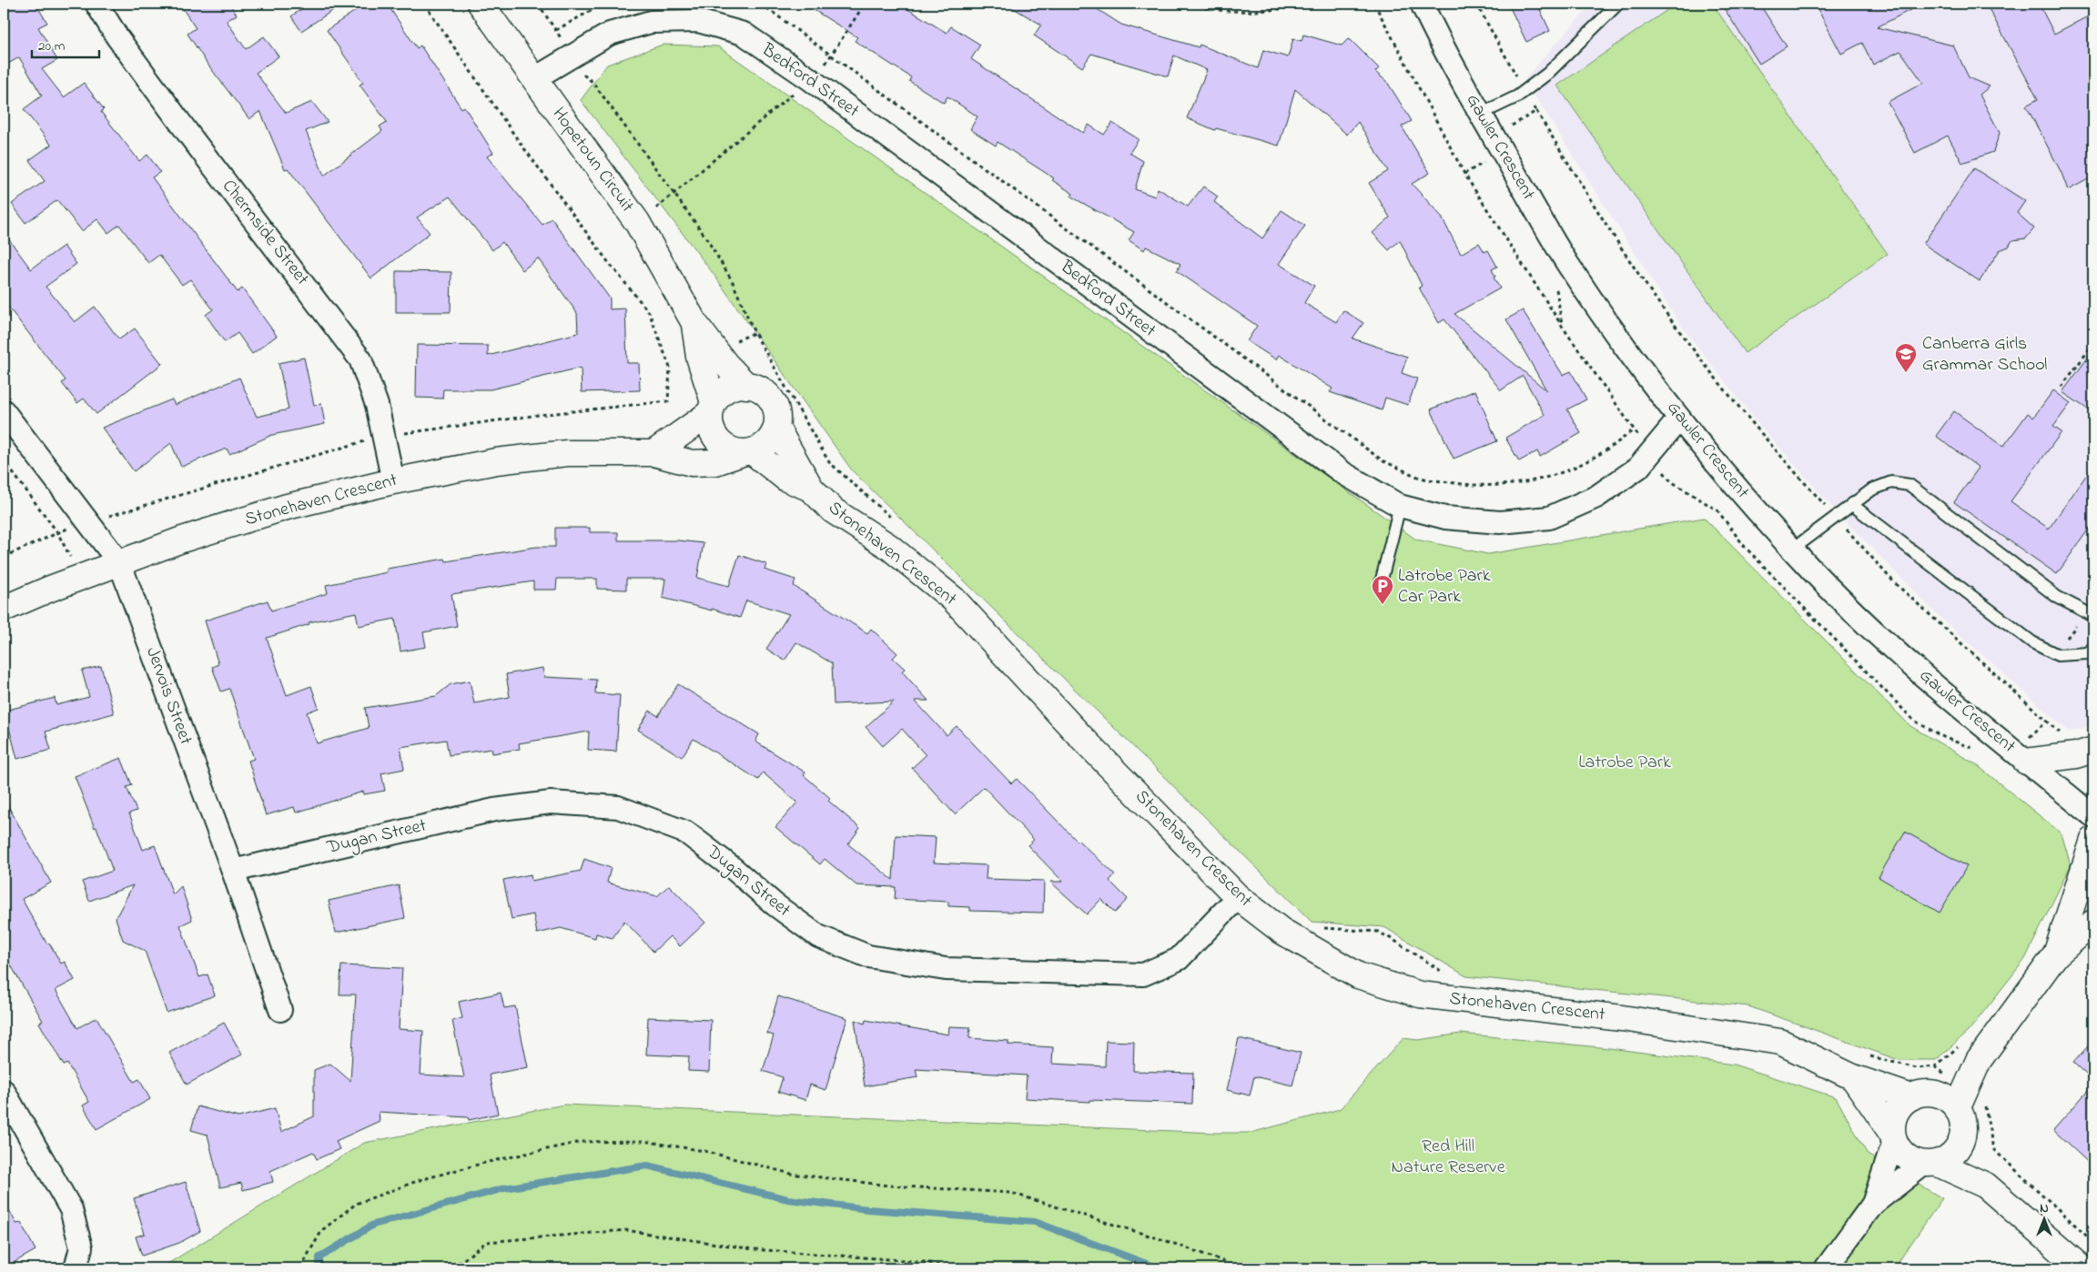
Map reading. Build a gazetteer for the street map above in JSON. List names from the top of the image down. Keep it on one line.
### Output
{"streets":{"main road":["Hopetoun Circuit","Stonehaven Crescent"],"street":["Bedford Street","Gawler Crescent","Chermside Street","Jervois Street","Dugan Street"]},"crossings":[["Bedford Street","Gawler Crescent"],["Bedford Street","Hopetoun Circuit"],["Hopetoun Circuit","Stonehaven Crescent"],["Chermside Street","Stonehaven Crescent"],["Stonehaven Crescent","Jervois Street"],["Stonehaven Crescent","Dugan Street"],["Jervois Street","Dugan Street"]],"parks":["Latrobe Park","Red Hill Nature Reserve"],"places":{"school or university":["Canberra Girls Grammar School"],"parking":["Latrobe Park Car Park"]},"scale_bar":"20 m","north":"top"}
